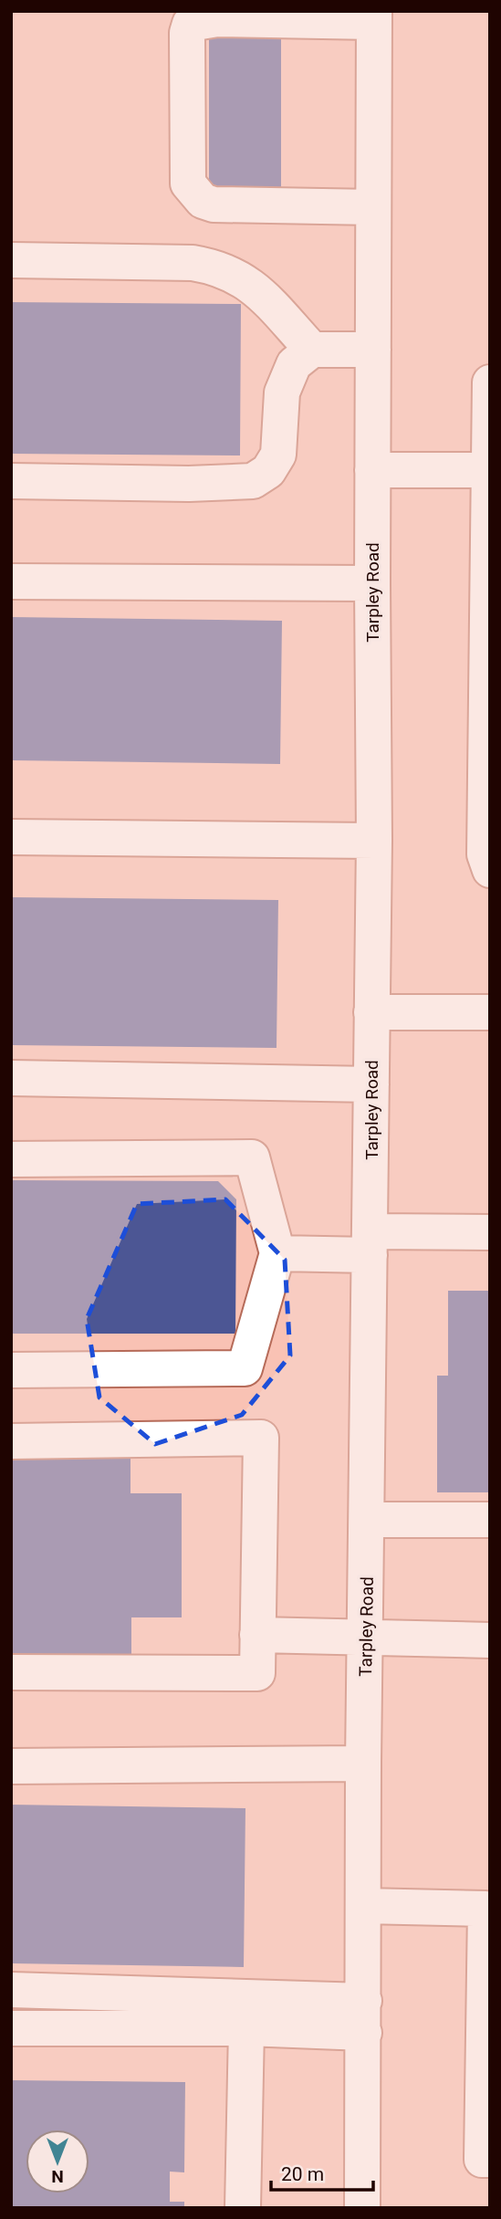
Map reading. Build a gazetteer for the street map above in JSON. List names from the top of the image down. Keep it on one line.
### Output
{"streets":{"street":["Tarpley Road"]},"scale_bar":"20 m","north":"bottom"}
